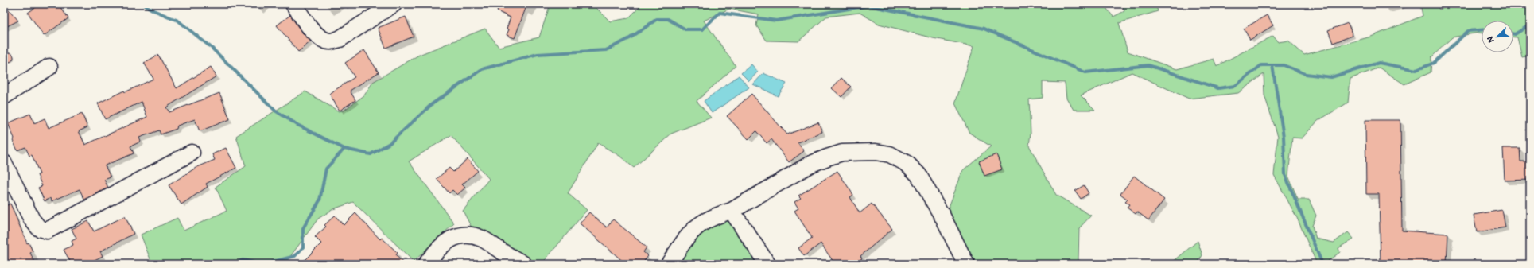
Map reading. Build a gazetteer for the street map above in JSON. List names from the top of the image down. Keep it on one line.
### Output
{"north":"bottom left"}
